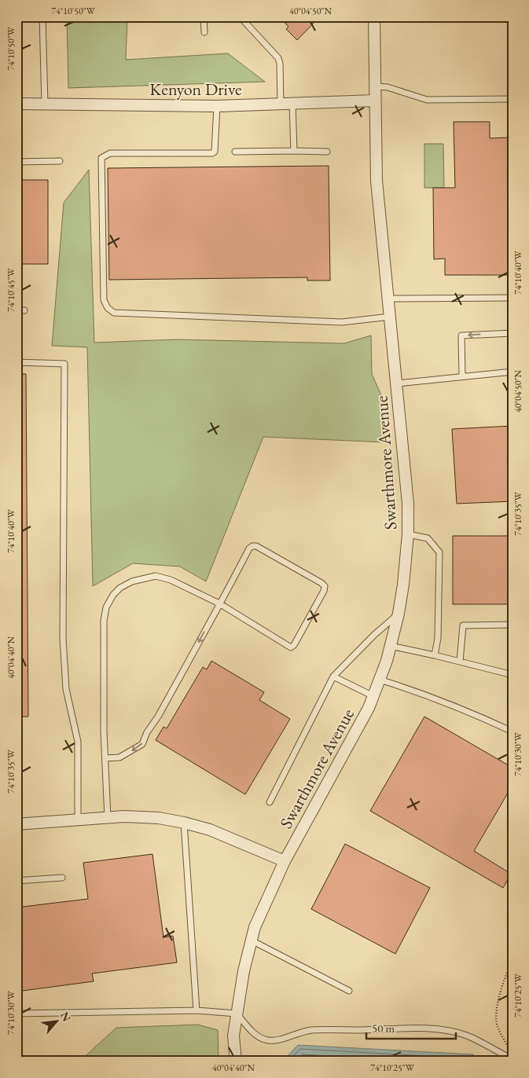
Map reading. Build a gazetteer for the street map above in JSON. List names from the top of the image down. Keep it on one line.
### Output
{"streets":{"street":["Kenyon Drive","Swarthmore Avenue"]},"crossings":[["Kenyon Drive","Swarthmore Avenue"]],"scale_bar":"50 m","north":"top right","coordinates":["74°10'50\"W","40°04'50\"N","74°10'40\"W","74°10'45\"W","74°10'35\"W","40°04'40\"N","74°10'30\"W","74°10'25\"W"]}
